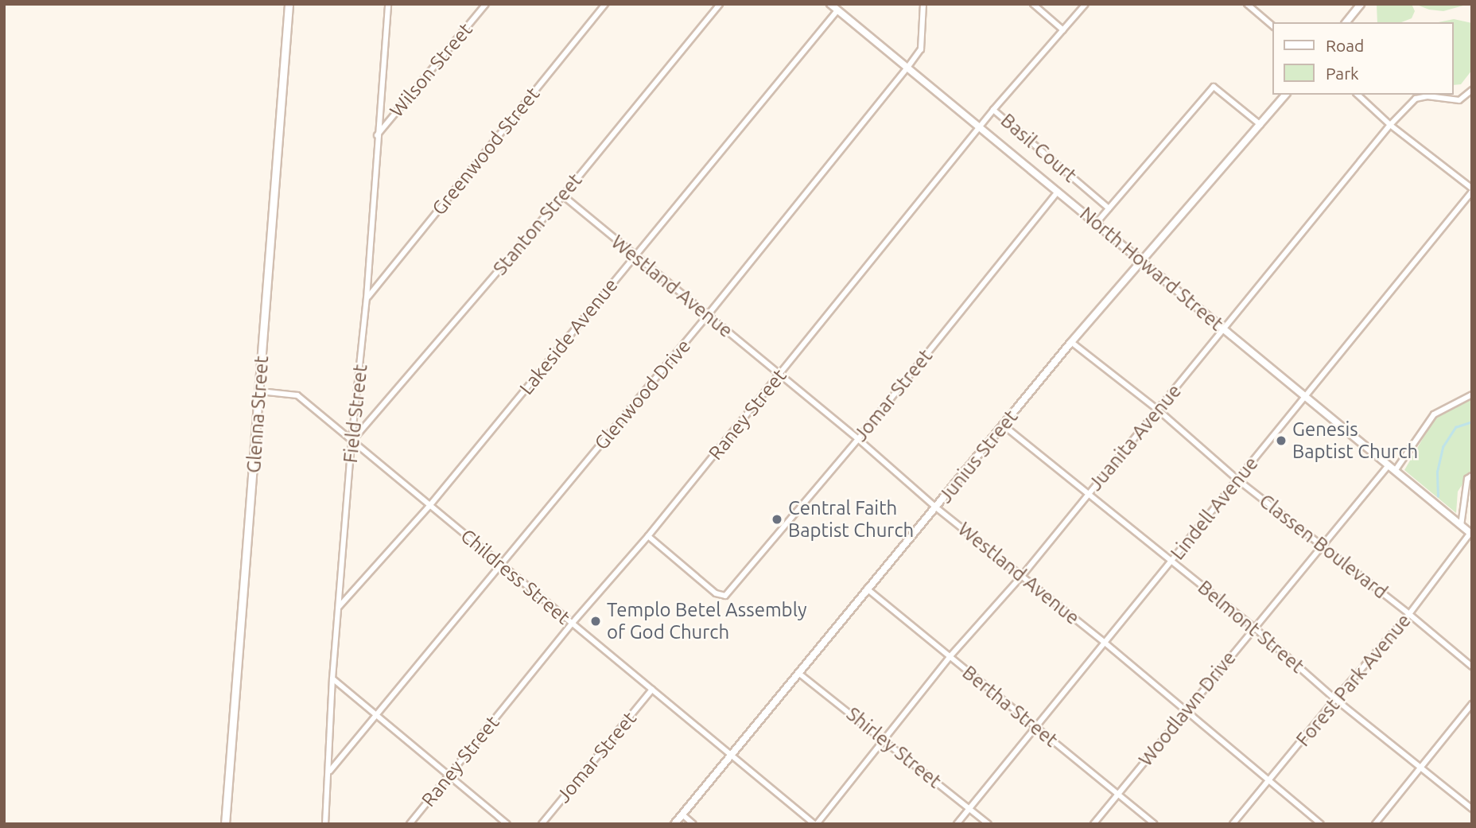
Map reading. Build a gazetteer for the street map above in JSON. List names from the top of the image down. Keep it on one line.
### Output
{"streets":{"main road":["Glenna Street"],"street":["Wilson Street","Basil Court","Greenwood Street","Stanton Street","North Howard Street","Westland Avenue","Lakeside Avenue","Glenwood Drive","Jomar Street","Field Street","Raney Street","Juanita Avenue","Junius Street","Lindell Avenue","Classen Boulevard","Childress Street","Belmont Street","Forest Park Avenue","Bertha Street","Woodlawn Drive","Shirley Street"]},"crossings":[["Wilson Street","Field Street"],["Basil Court","Raney Street"],["Greenwood Street","Field Street"],["Stanton Street","Westland Avenue"],["Stanton Street","Field Street"],["Stanton Street","Childress Street"],["North Howard Street","Lakeside Avenue"],["North Howard Street","Glenwood Drive"],["North Howard Street","Jomar Street"],["North Howard Street","Raney Street"],["North Howard Street","Juanita Avenue"],["North Howard Street","Junius Street"],["North Howard Street","Lindell Avenue"],["North Howard Street","Forest Park Avenue"],["North Howard Street","Woodlawn Drive"],["Westland Avenue","Lakeside Avenue"],["Westland Avenue","Glenwood Drive"],["Westland Avenue","Jomar Street"],["Westland Avenue","Raney Street"],["Westland Avenue","Juanita Avenue"],["Westland Avenue","Junius Street"],["Westland Avenue","Lindell Avenue"],["Westland Avenue","Forest Park Avenue"],["Westland Avenue","Woodlawn Drive"],["Lakeside Avenue","Field Street"],["Lakeside Avenue","Childress Street"],["Glenwood Drive","Field Street"],["Glenwood Drive","Childress Street"],["Jomar Street","Raney Street"],["Jomar Street","Childress Street"],["Field Street","Childress Street"],["Glenna Street","Childress Street"],["Raney Street","Childress Street"],["Juanita Avenue","Classen Boulevard"],["Juanita Avenue","Childress Street"],["Juanita Avenue","Belmont Street"],["Juanita Avenue","Bertha Street"],["Juanita Avenue","Shirley Street"],["Junius Street","Classen Boulevard"],["Junius Street","Childress Street"],["Junius Street","Belmont Street"],["Junius Street","Bertha Street"],["Junius Street","Shirley Street"],["Lindell Avenue","Classen Boulevard"],["Lindell Avenue","Belmont Street"],["Lindell Avenue","Bertha Street"],["Lindell Avenue","Shirley Street"],["Classen Boulevard","Forest Park Avenue"],["Classen Boulevard","Woodlawn Drive"],["Belmont Street","Forest Park Avenue"],["Belmont Street","Woodlawn Drive"],["Bertha Street","Woodlawn Drive"]],"places":["Genesis Baptist Church","Central Faith Baptist Church","Templo Betel Assembly of God Church"],"legend":["Road","Park"]}
